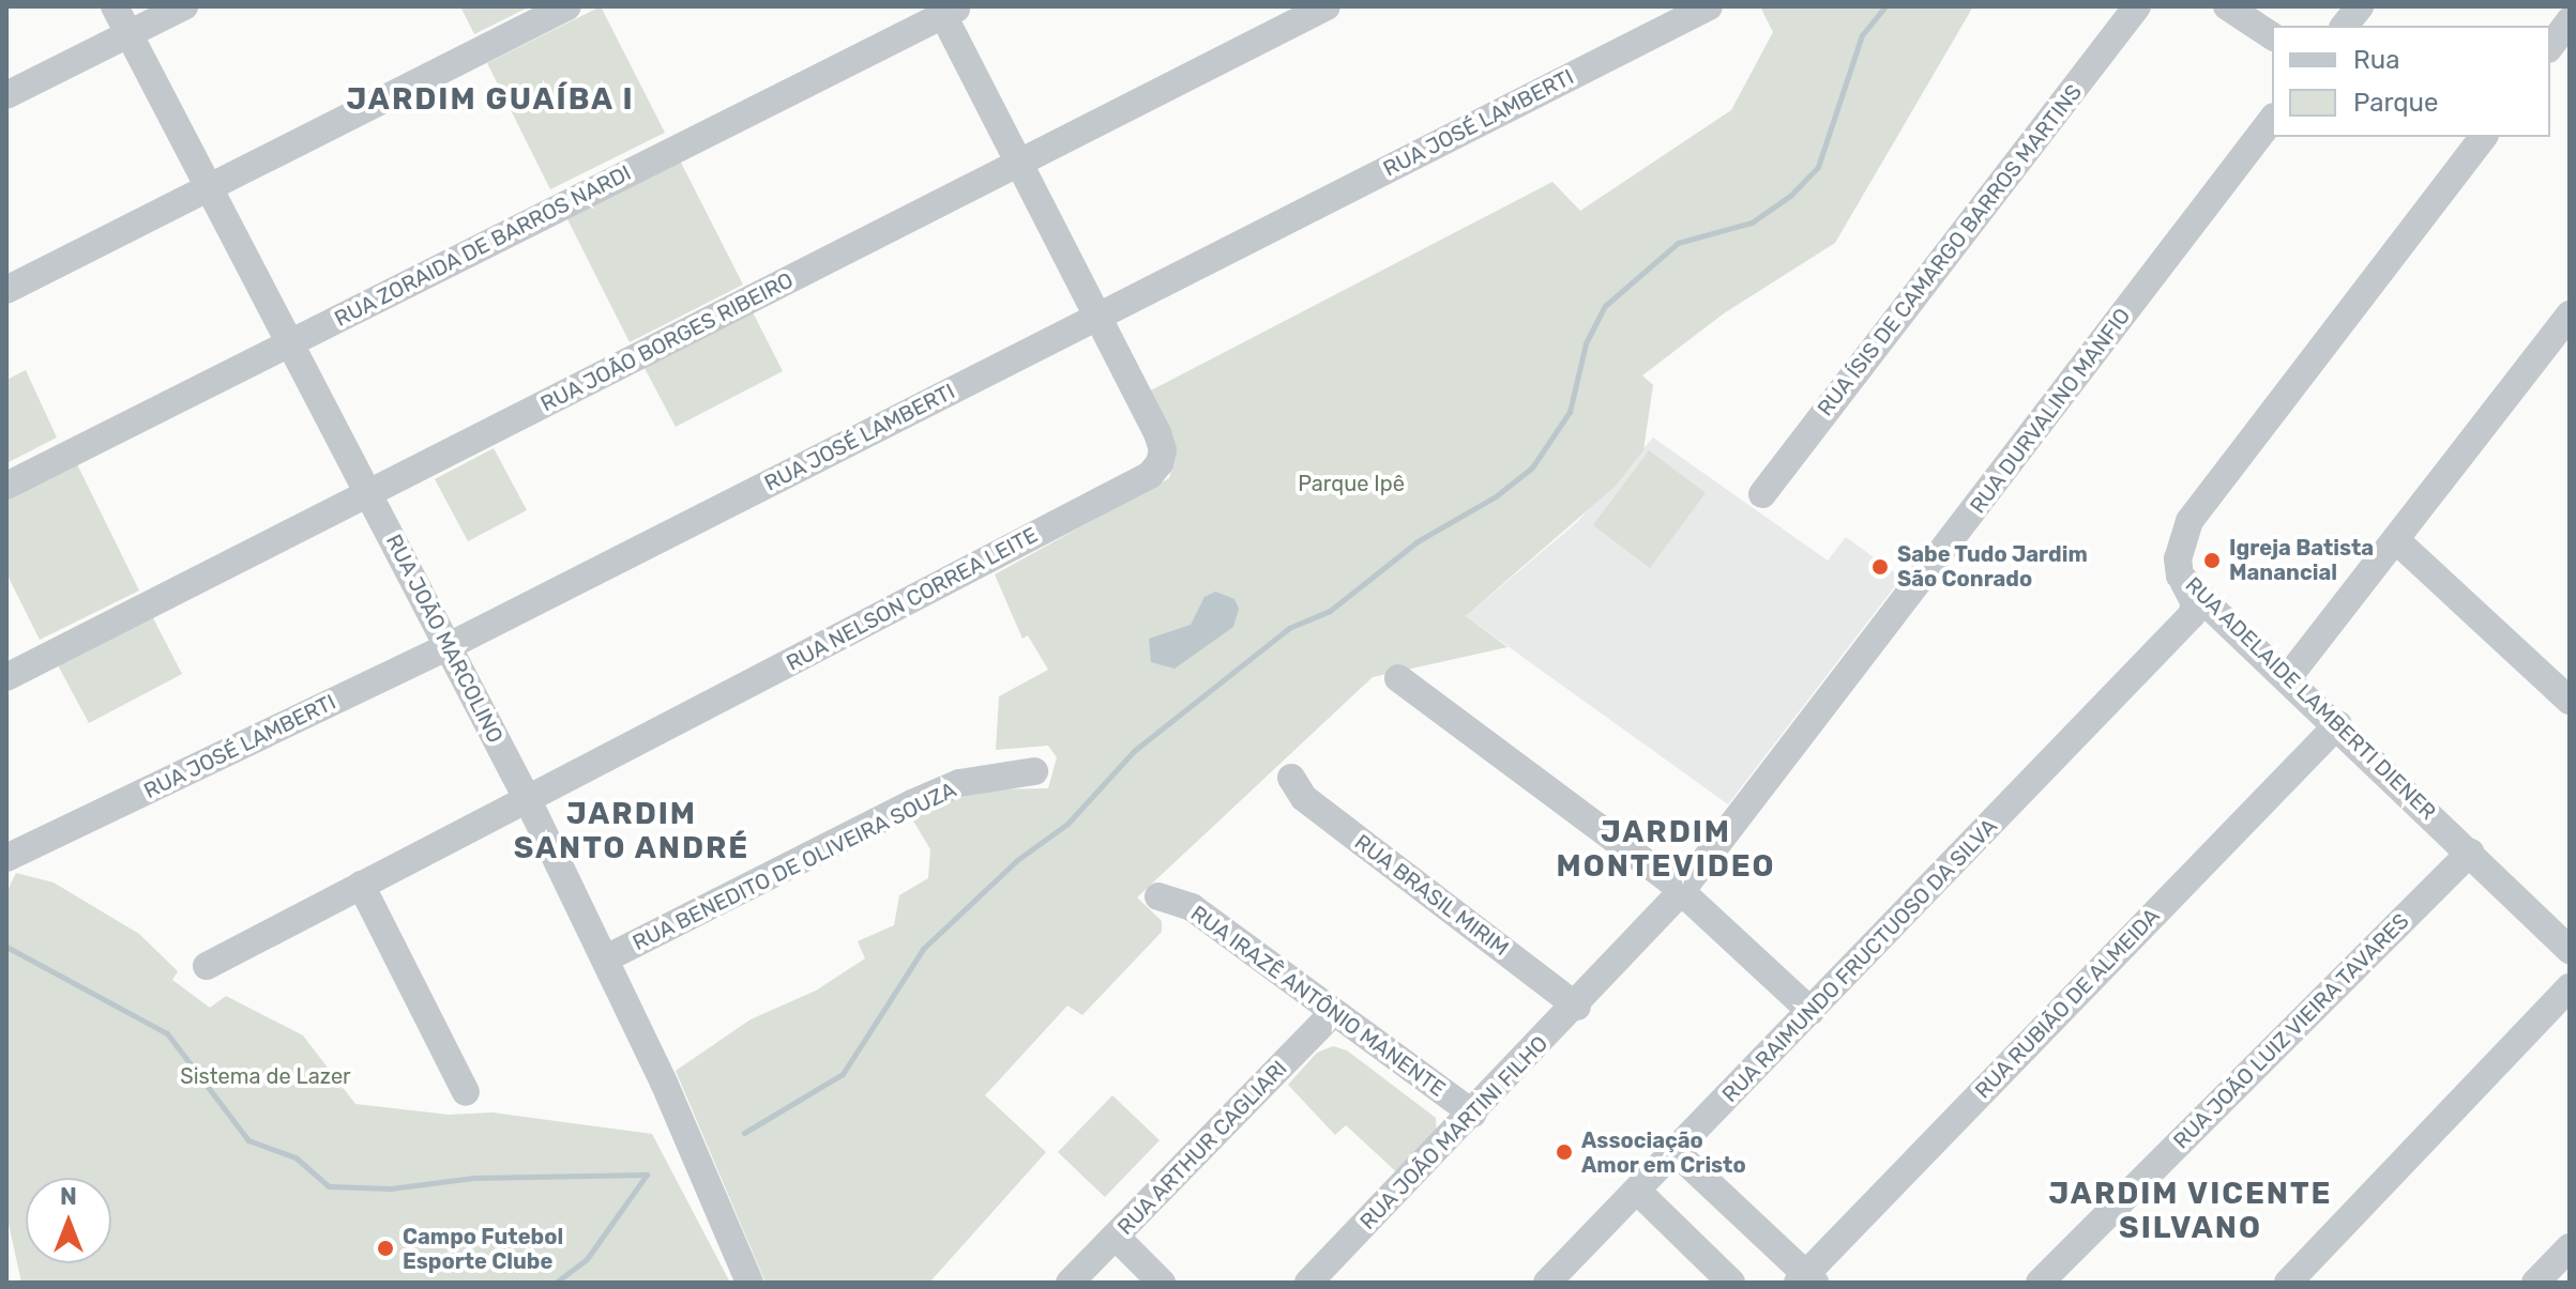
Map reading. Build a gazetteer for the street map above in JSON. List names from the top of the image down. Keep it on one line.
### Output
{"streets":{"street":["RUA JOSÉ LAMBERTI","RUA ZORAIDA DE BARROS NARDI","RUA ÍSIS DE CAMARGO BARROS MARTINS","RUA JOÃO BORGES RIBEIRO","RUA DURVALINO MANFIO","RUA NELSON CORREA LEITE","RUA JOÃO MARCOLINO","RUA ADELAIDE LAMBERTI DIENER","RUA BENEDITO DE OLIVEIRA SOUZA","RUA BRASIL MIRIM","RUA RAIMUNDO FRUCTUOSO DA SILVA","RUA IRAZÊ ANTÔNIO MANENTE","RUA RUBIÃO DE ALMEIDA","RUA JOÃO LUIZ VIEIRA TAVARES","RUA JOÃO MARTINI FILHO","RUA ARTHUR CAGLIARI"]},"crossings":[["RUA JOSÉ LAMBERTI","RUA NELSON CORREA LEITE"],["RUA JOSÉ LAMBERTI","RUA JOÃO MARCOLINO"],["RUA ZORAIDA DE BARROS NARDI","RUA NELSON CORREA LEITE"],["RUA ZORAIDA DE BARROS NARDI","RUA JOÃO MARCOLINO"],["RUA JOÃO BORGES RIBEIRO","RUA NELSON CORREA LEITE"],["RUA JOÃO BORGES RIBEIRO","RUA JOÃO MARCOLINO"],["RUA DURVALINO MANFIO","RUA JOÃO MARTINI FILHO"],["RUA NELSON CORREA LEITE","RUA JOÃO MARCOLINO"],["RUA JOÃO MARCOLINO","RUA BENEDITO DE OLIVEIRA SOUZA"],["RUA ADELAIDE LAMBERTI DIENER","RUA RAIMUNDO FRUCTUOSO DA SILVA"],["RUA ADELAIDE LAMBERTI DIENER","RUA RUBIÃO DE ALMEIDA"],["RUA ADELAIDE LAMBERTI DIENER","RUA JOÃO LUIZ VIEIRA TAVARES"],["RUA BRASIL MIRIM","RUA JOÃO MARTINI FILHO"],["RUA IRAZÊ ANTÔNIO MANENTE","RUA JOÃO MARTINI FILHO"],["RUA IRAZÊ ANTÔNIO MANENTE","RUA ARTHUR CAGLIARI"]],"districts":["JARDIM GUAÍBA I","JARDIM SANTO ANDRÉ","JARDIM MONTEVIDEO","JARDIM VICENTE SILVANO"],"parks":["Parque Ipê","Sistema de Lazer"],"places":["Igreja Batista Manancial","Sabe Tudo Jardim São Conrado","Associação Amor em Cristo","Campo Futebol Esporte Clube"],"legend":["Rua","Parque"],"north":"top"}
